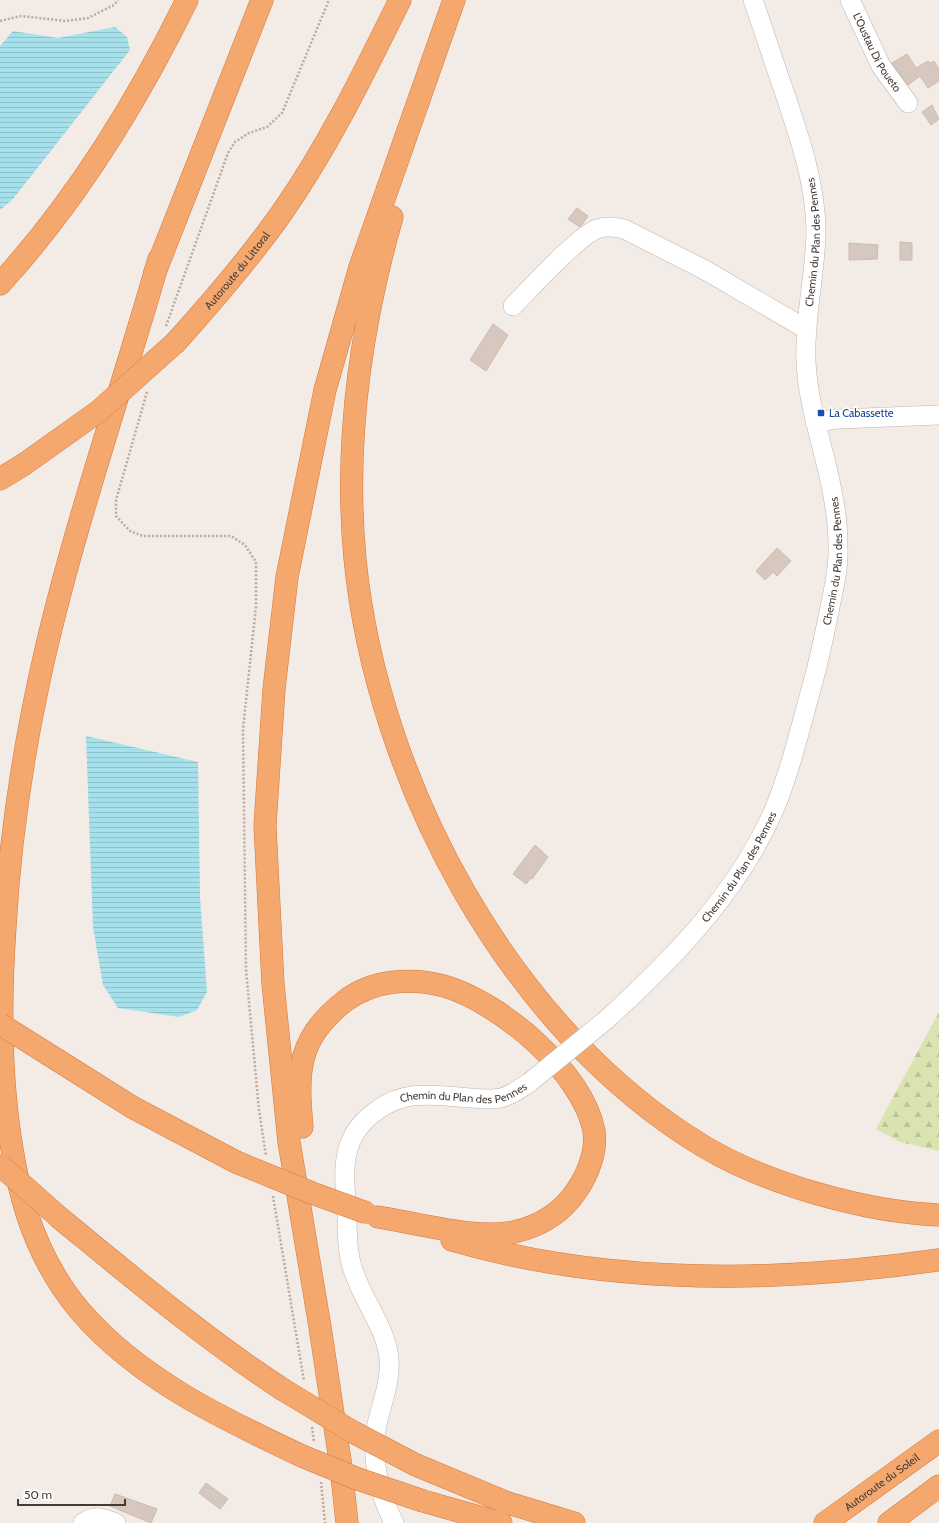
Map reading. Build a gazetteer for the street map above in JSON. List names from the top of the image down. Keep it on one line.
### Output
{"streets":{"highway":["Autoroute du Littoral","Autoroute du Soleil"],"street":["L'Oustau Di Poueto","Chemin du Plan des Pennes"]},"places":{"transit":["La Cabassette"]},"scale_bar":"50 m"}
